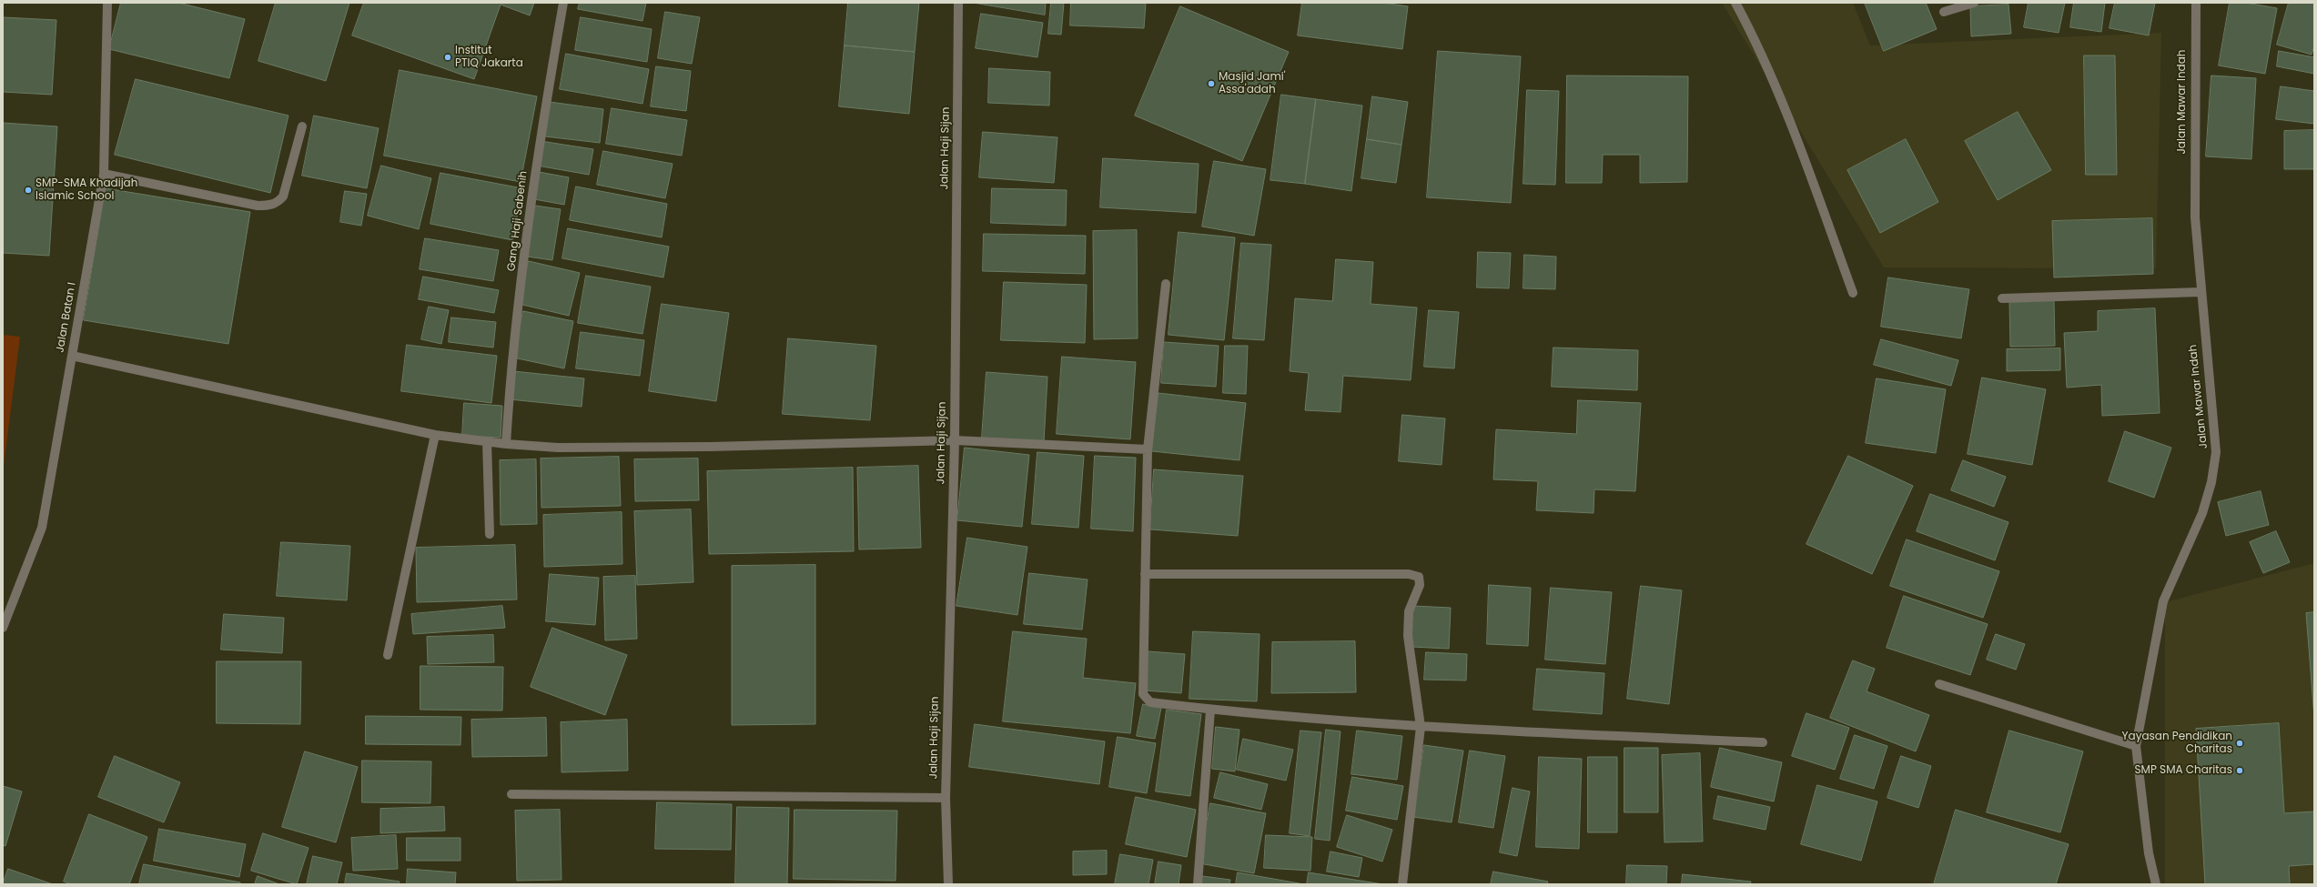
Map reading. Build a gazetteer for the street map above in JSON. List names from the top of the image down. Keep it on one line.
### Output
{"streets":{"street":["Jalan Mawar Indah","Jalan Haji Sijan","Gang Haji Sabenih","Jalan Batan I"]},"places":["Institut PTIQ Jakarta","Masjid Jami' Assa'adah","SMP-SMA Khadijah Islamic School","Yayasan Pendidikan Charitas","SMP SMA Charitas"]}
